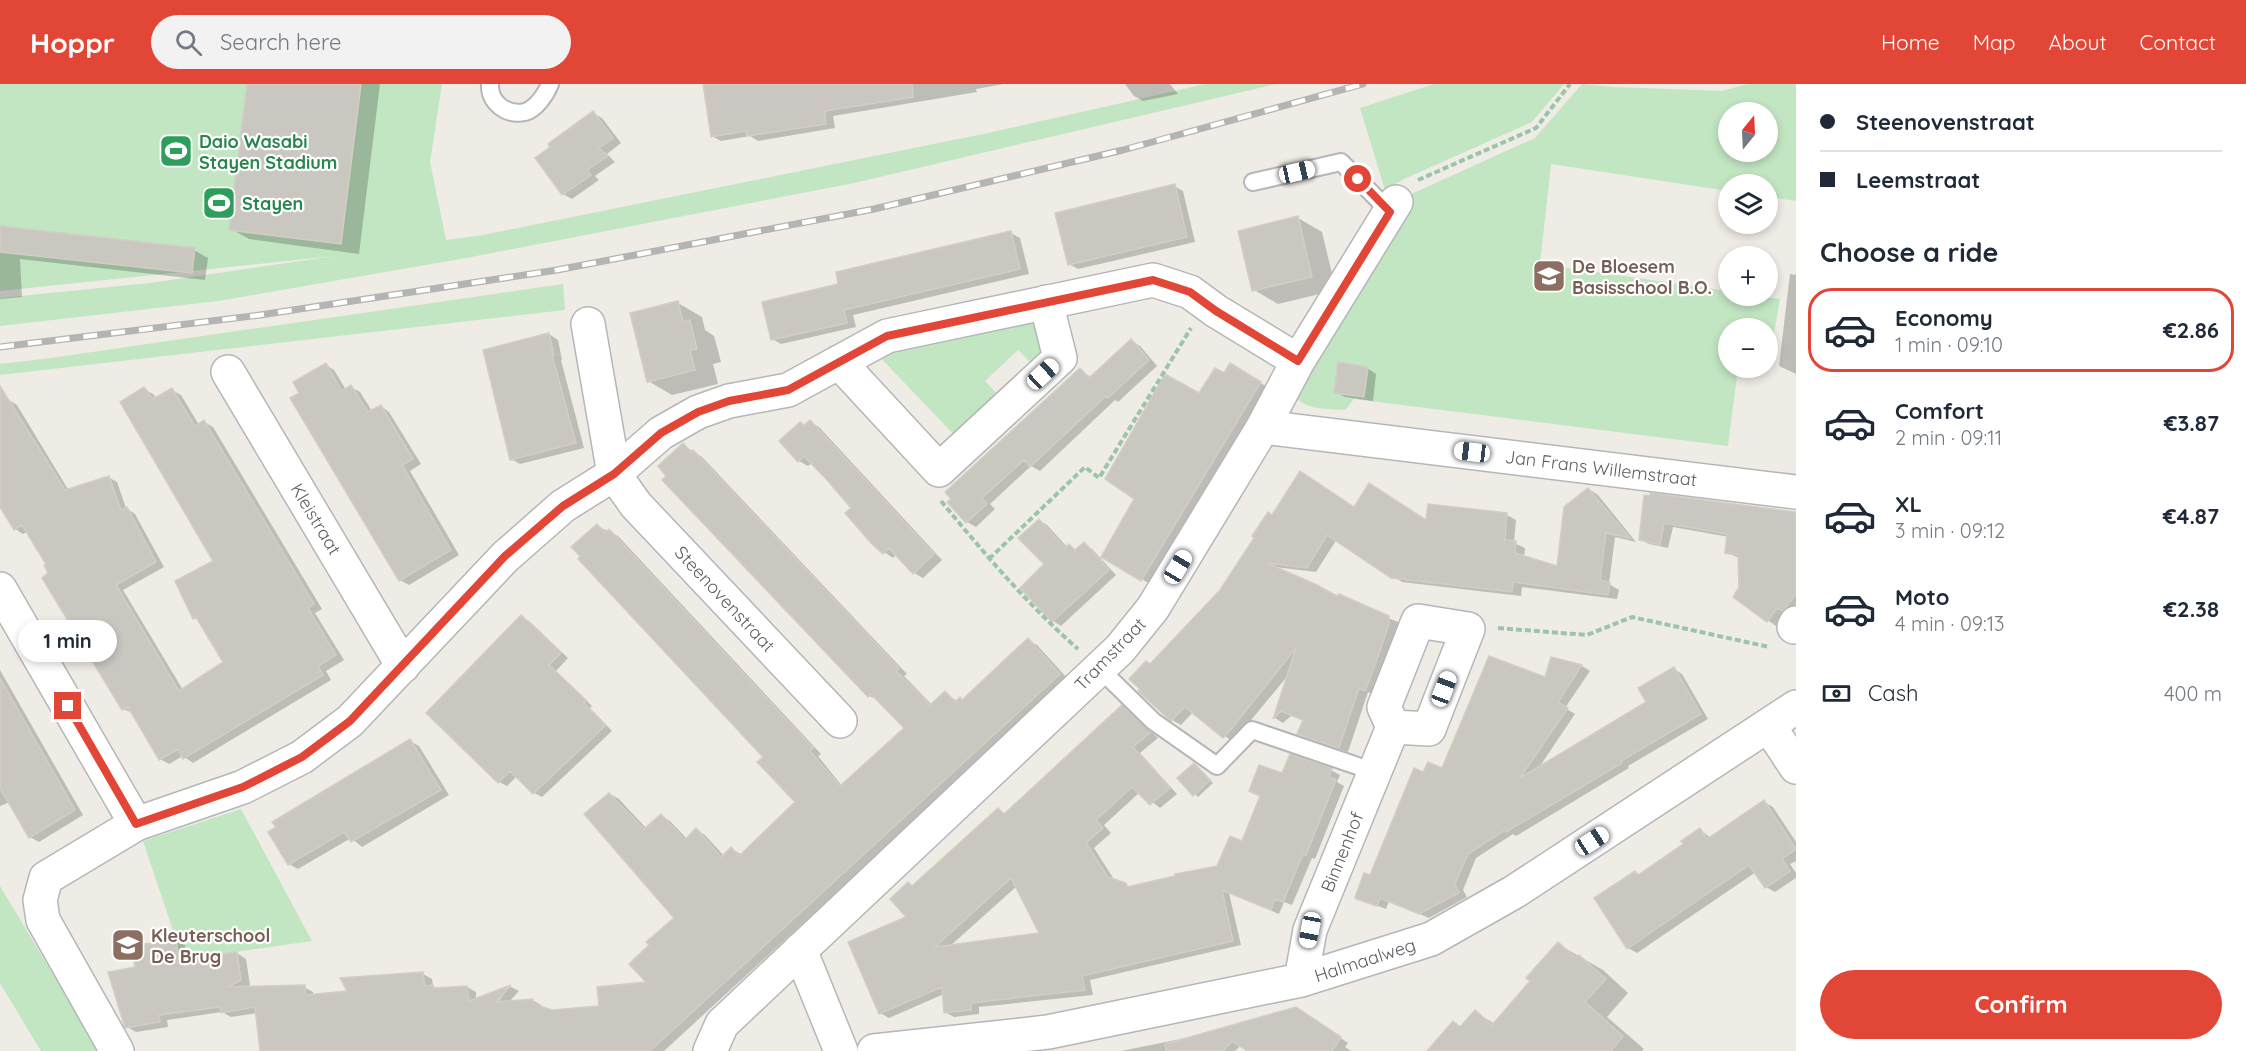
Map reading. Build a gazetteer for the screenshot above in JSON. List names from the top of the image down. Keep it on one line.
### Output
{"streets":{"street":["Jan Frans Willemstraat","Kleistraat","Steenovenstraat","Tramstraat","Binnenhof","Halmaalweg"]},"crossings":[["Jan Frans Willemstraat","Tramstraat"],["Binnenhof","Halmaalweg"]],"places":{"sports":["Daio Wasabi Stayen Stadium","Stayen"],"school or university":["De Bloesem Basisschool B.O.","Kleuterschool De Brug"]},"north":"top","page":{"header":"Hoppr","search":"Search here","nav":["Home","Map","About","Contact"],"banner":["Steenovenstraat","Leemstraat"],"map_buttons":["+","−"],"heading":"Choose a ride","list":[{"name":"Economy","note":"1 min · 09:10","value":"€2.86"},{"name":"Comfort","note":"2 min · 09:11","value":"€3.87"},{"name":"XL","note":"3 min · 09:12","value":"€4.87"},{"name":"Moto","note":"4 min · 09:13","value":"€2.38"}],"bubble":"1 min","pay":["Cash","400 m"],"buttons":"Confirm"}}
